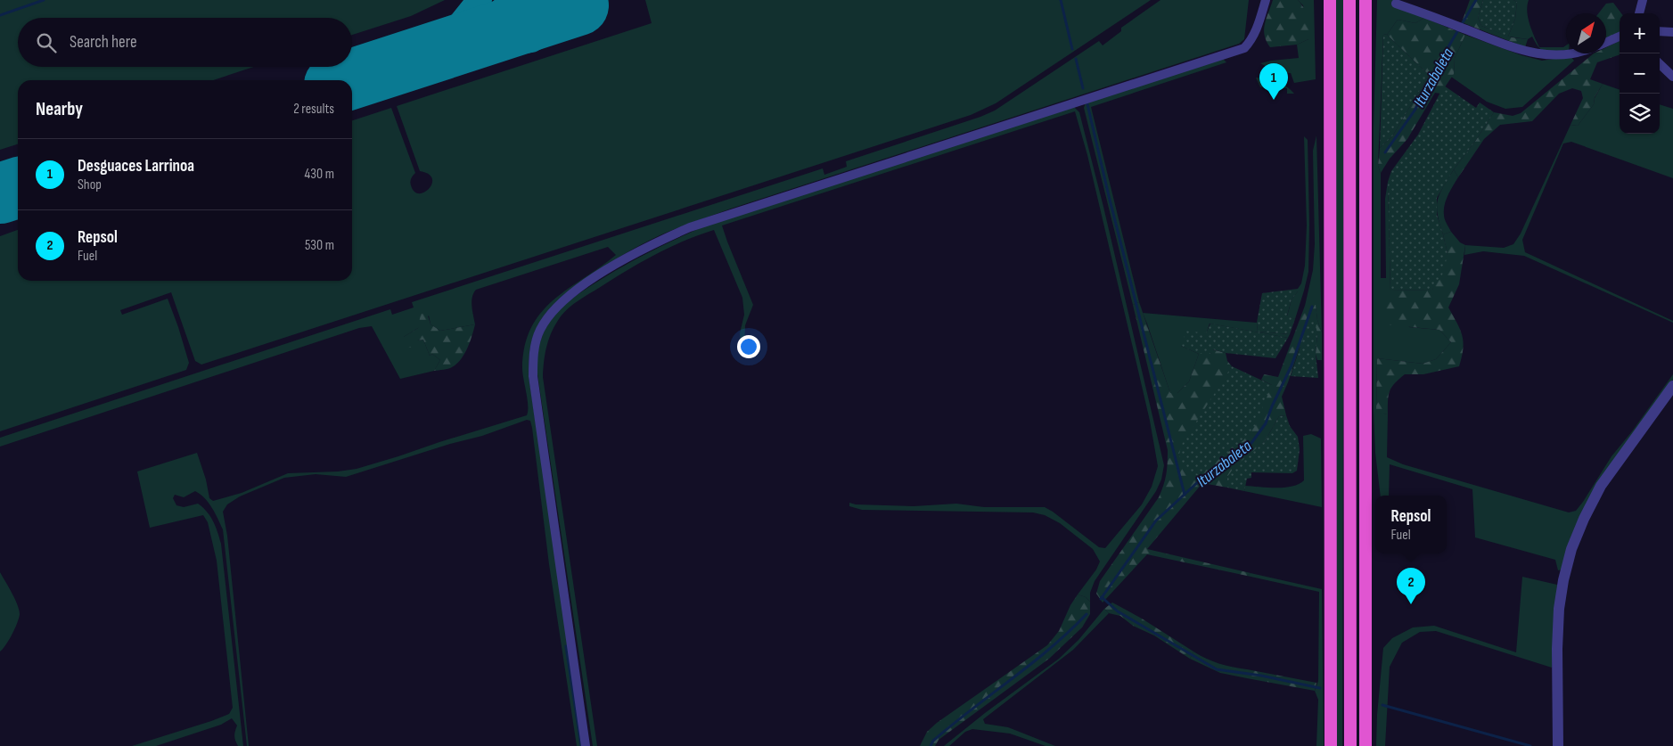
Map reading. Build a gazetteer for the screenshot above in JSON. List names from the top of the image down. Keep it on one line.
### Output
{"water":["Iturzabaleta"],"north":"top right","page":{"map_buttons":["+","−"],"search":"Search here","pins":["1","2"],"heading":["Nearby","2 results"],"list":[{"mark":"1","name":"Desguaces Larrinoa","note":"Shop","value":"430 m"},{"mark":"2","name":"Repsol","note":"Fuel","value":"530 m"}],"popup":["Repsol","Fuel"]}}
